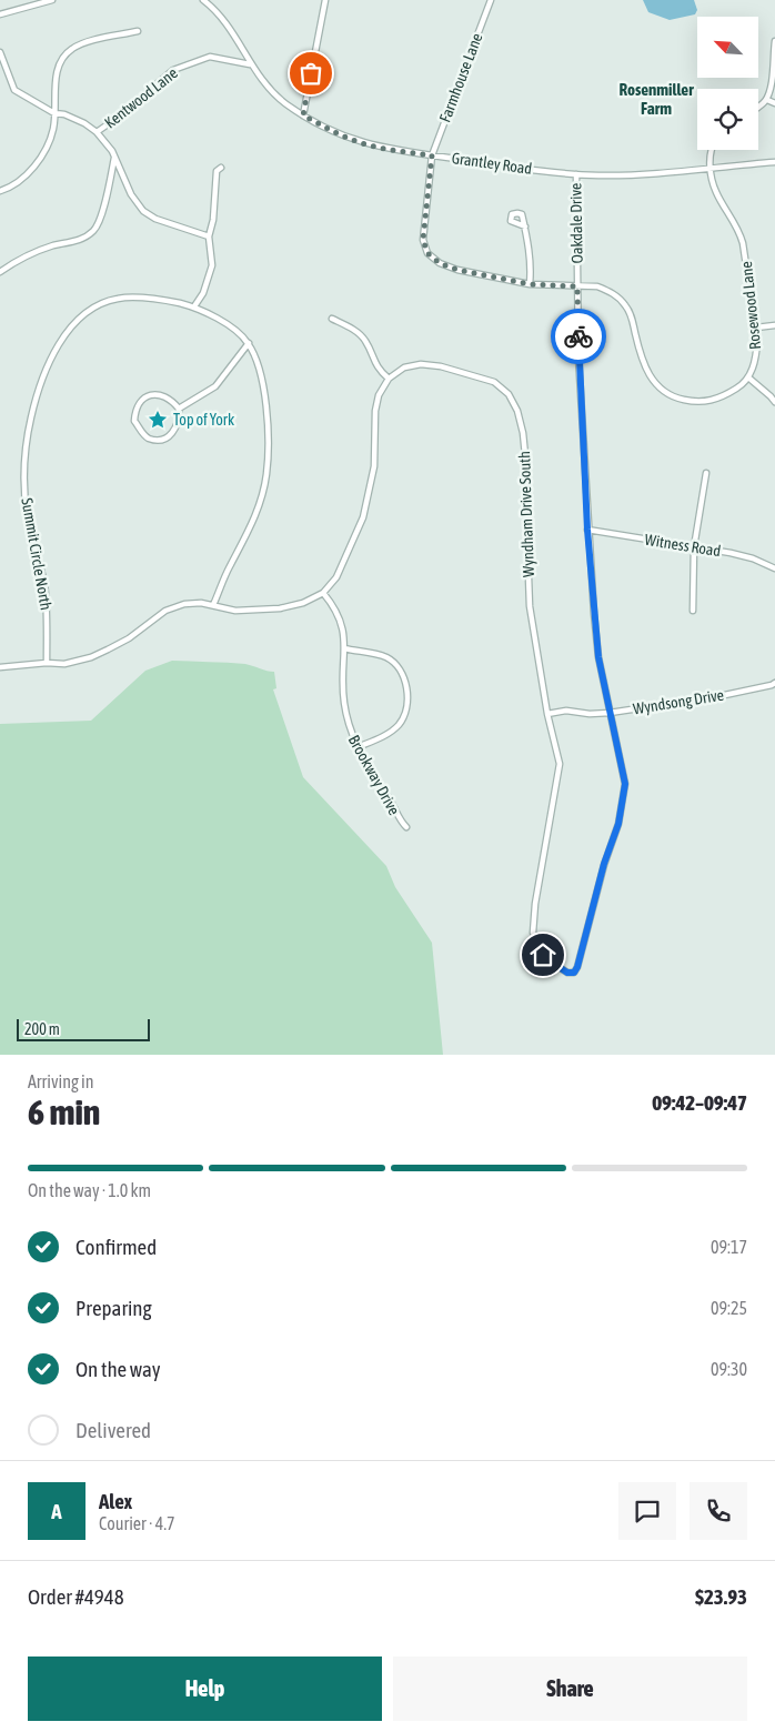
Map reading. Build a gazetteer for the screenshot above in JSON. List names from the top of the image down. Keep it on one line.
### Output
{"streets":{"street":["Farmhouse Lane","Kentwood Lane","Grantley Road","Oakdale Drive","Rosewood Lane","Wyndham Drive South","Witness Road","Summit Circle North","Wyndsong Drive","Brookway Drive"]},"crossings":[["Farmhouse Lane","Grantley Road"],["Kentwood Lane","Grantley Road"],["Grantley Road","Oakdale Drive"],["Grantley Road","Rosewood Lane"],["Oakdale Drive","Wyndham Drive South"],["Oakdale Drive","Witness Road"],["Oakdale Drive","Wyndsong Drive"],["Wyndham Drive South","Wyndsong Drive"]],"districts":["Rosenmiller Farm"],"places":{"place":["Top of York"]},"scale_bar":"200 m","north":"top left","page":{"scale":"200 m","heading":["6 min","Arriving in","09:42–09:47"],"panel":["Alex","Courier · 4.7","Order #4948","$23.93"],"bar":"On the way · 1.0 km","list":[["Confirmed","09:17"],["Preparing","09:25"],["On the way","09:30"],"Delivered"],"round":"A","buttons":["Help","Share"]}}
